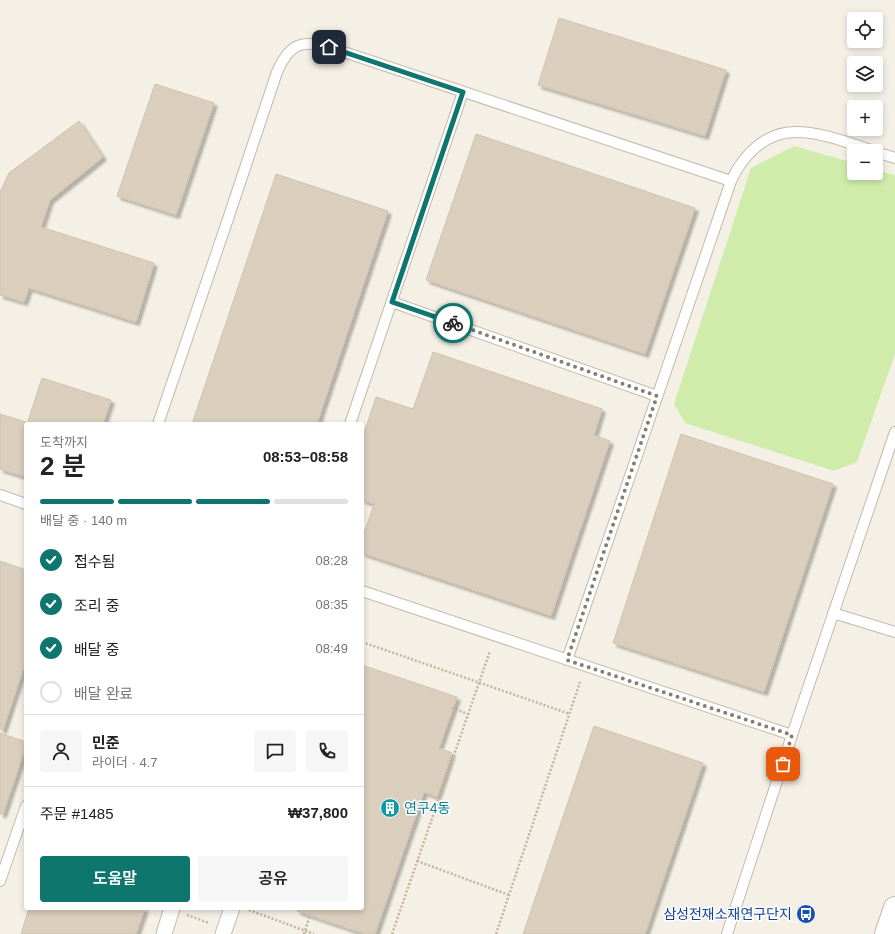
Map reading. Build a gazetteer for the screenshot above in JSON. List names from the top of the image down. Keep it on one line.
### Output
{"places":{"building":["연구4동"],"bus stop":["삼성전재소재연구단지"]},"page":{"map_buttons":["+","−"],"heading":["2 분","도착까지","08:53–08:58"],"panel":["민준","라이더 · 4.7","주문 #1485","₩37,800"],"bar":"배달 중 · 140 m","list":[["접수됨","08:28"],["조리 중","08:35"],["배달 중","08:49"],"배달 완료"],"buttons":["도움말","공유"]}}
